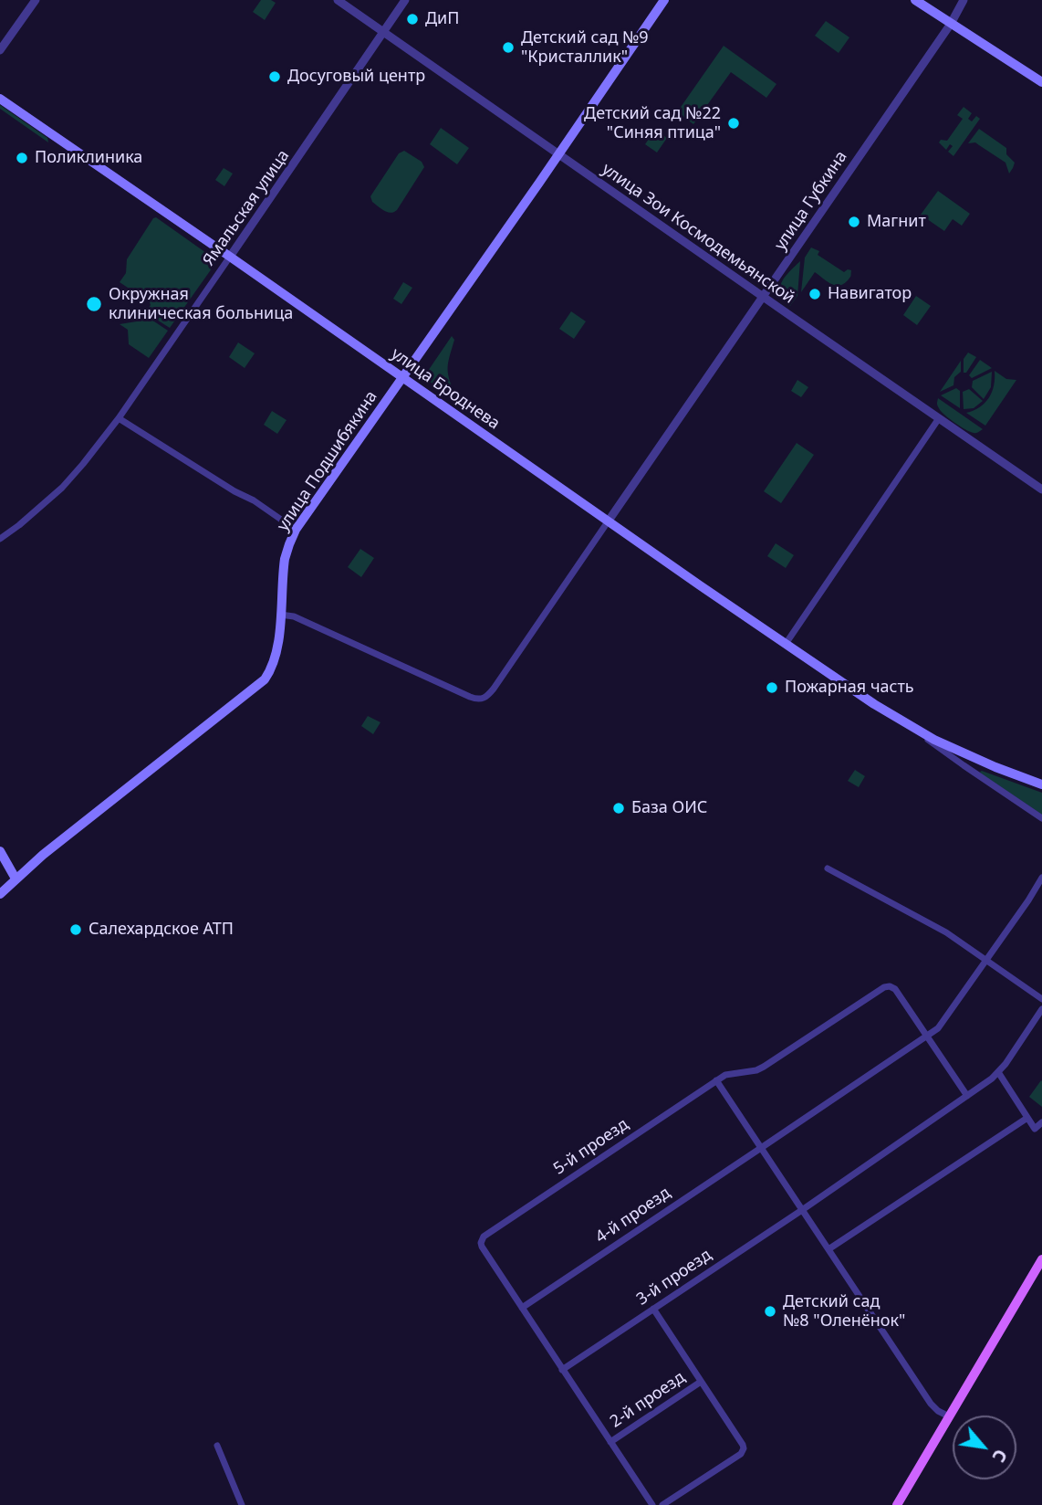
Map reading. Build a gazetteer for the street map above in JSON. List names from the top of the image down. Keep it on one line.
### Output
{"streets":{"main road":["улица Броднева","улица Подшибякина"],"street":["улица Губкина","Ямальская улица","улица Зои Космодемьянской","5-й проезд","4-й проезд","3-й проезд","2-й проезд"]},"crossings":[["улица Губкина","улица Зои Космодемьянской"],["улица Губкина","улица Броднева"],["Ямальская улица","улица Зои Космодемьянской"],["Ямальская улица","улица Броднева"],["улица Зои Космодемьянской","улица Подшибякина"],["улица Броднева","улица Подшибякина"],["5-й проезд","4-й проезд"],["5-й проезд","3-й проезд"]],"places":["ДиП","Детский сад №9 \"Кристаллик\"","Досуговый центр","Детский сад №22 \"Синяя птица\"","Поликлиника","Магнит","Навигатор","Окружная клиническая больница","Пожарная часть","База ОИС","Салехардское АТП","Детский сад №8 \"Оленёнок\""],"north":"bottom right"}
